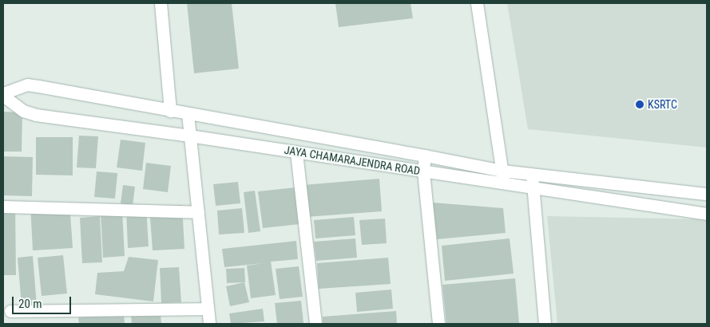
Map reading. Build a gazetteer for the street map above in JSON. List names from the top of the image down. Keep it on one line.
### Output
{"streets":{"main road":["JAYA CHAMARAJENDRA ROAD"]},"places":["KSRTC"],"scale_bar":"20 m"}
